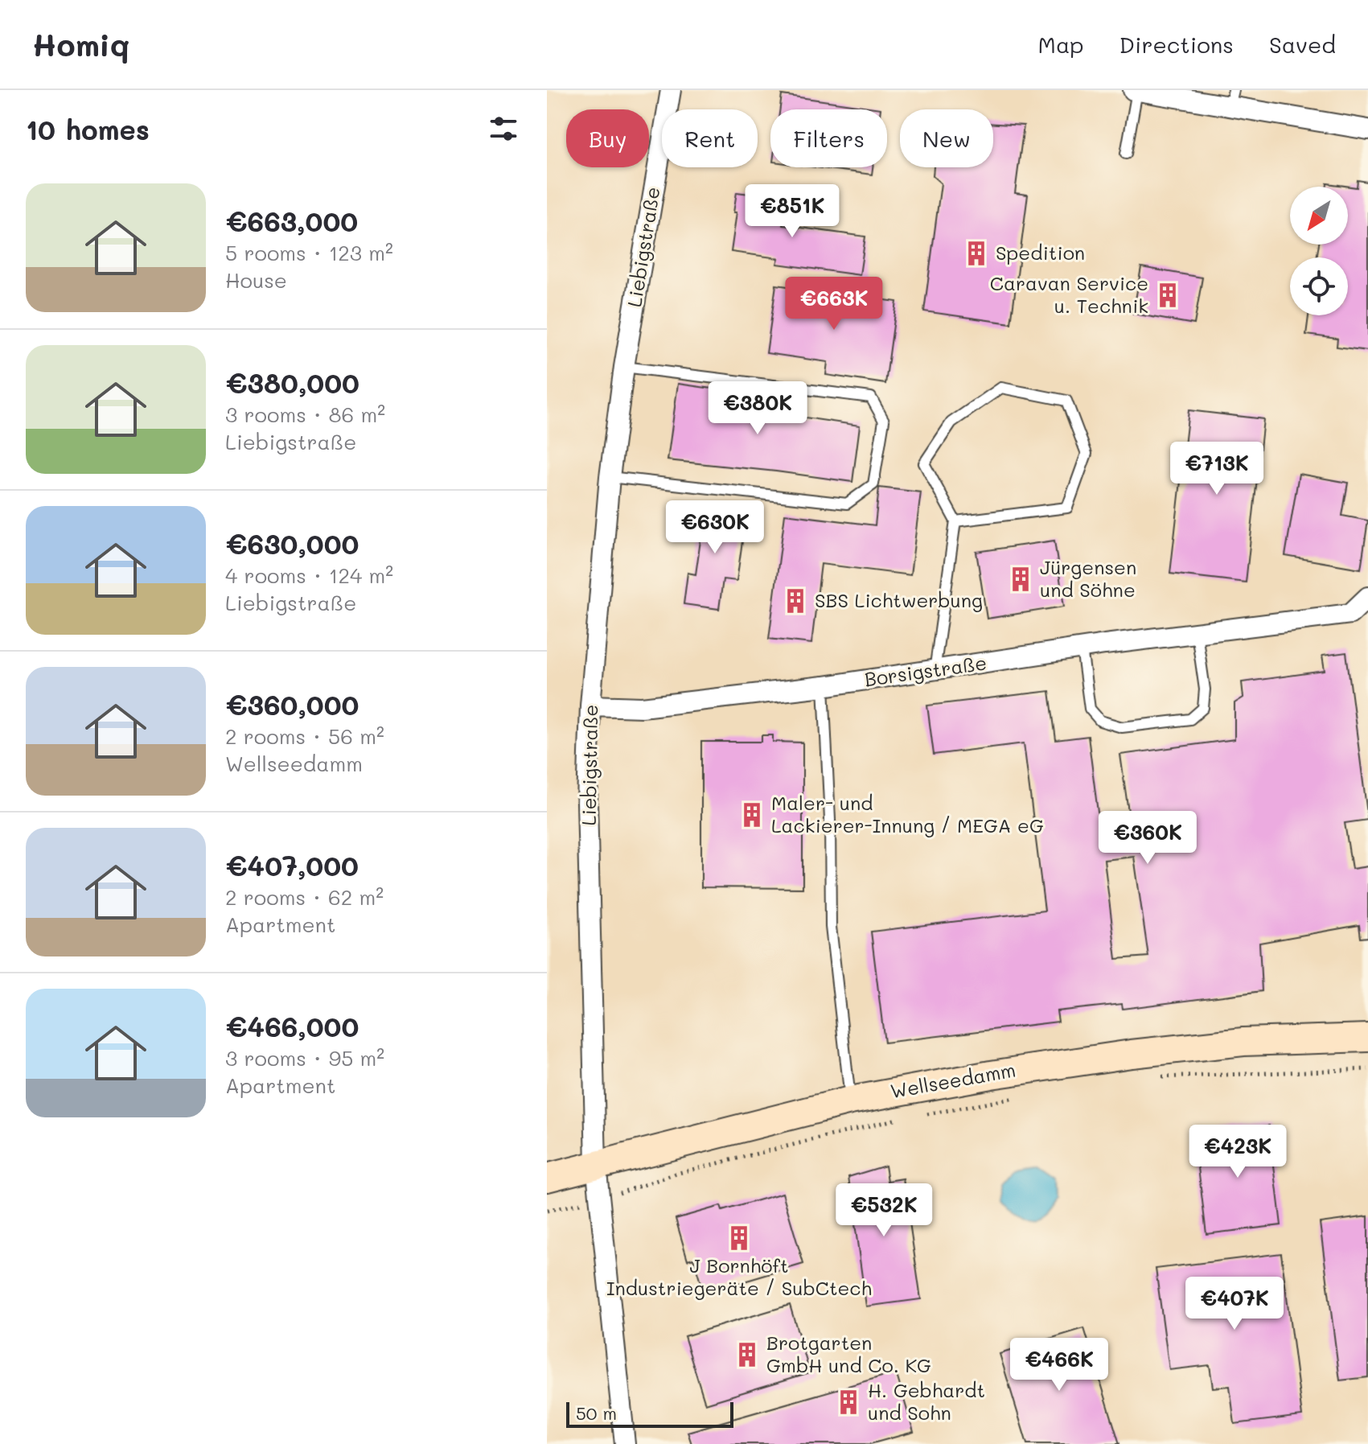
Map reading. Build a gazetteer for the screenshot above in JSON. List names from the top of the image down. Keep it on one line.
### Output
{"streets":{"main road":["Wellseedamm"],"street":["Liebigstraße","Borsigstraße"]},"crossings":[["Liebigstraße","Borsigstraße"],["Liebigstraße","Wellseedamm"]],"places":{"building":["Spedition","Caravan Service u. Technik","Jürgensen und Söhne","SBS Lichtwerbung","Maler- und Lackierer-Innung / MEGA eG","J Bornhöft Industriegeräte / SubCtech","Brotgarten GmbH und Co. KG","H. Gebhardt und Sohn"]},"scale_bar":"50 m","north":"bottom left","page":{"header":"Homiq","nav":["Map","Directions","Saved"],"heading":"10 homes","chip":["Buy","Rent","Filters","New"],"list":[{"name":"€663,000","note":"5 rooms · 123 m² · House"},{"name":"€380,000","note":"3 rooms · 86 m² · Liebigstraße"},{"name":"€630,000","note":"4 rooms · 124 m² · Liebigstraße"},{"name":"€360,000","note":"2 rooms · 56 m² · Wellseedamm"},{"name":"€407,000","note":"2 rooms · 62 m² · Apartment"},{"name":"€466,000","note":"3 rooms · 95 m² · Apartment"}],"price":["€851K","€663K","€380K","€713K","€630K","€360K","€423K","€532K","€407K","€466K"],"scale":"50 m"}}
